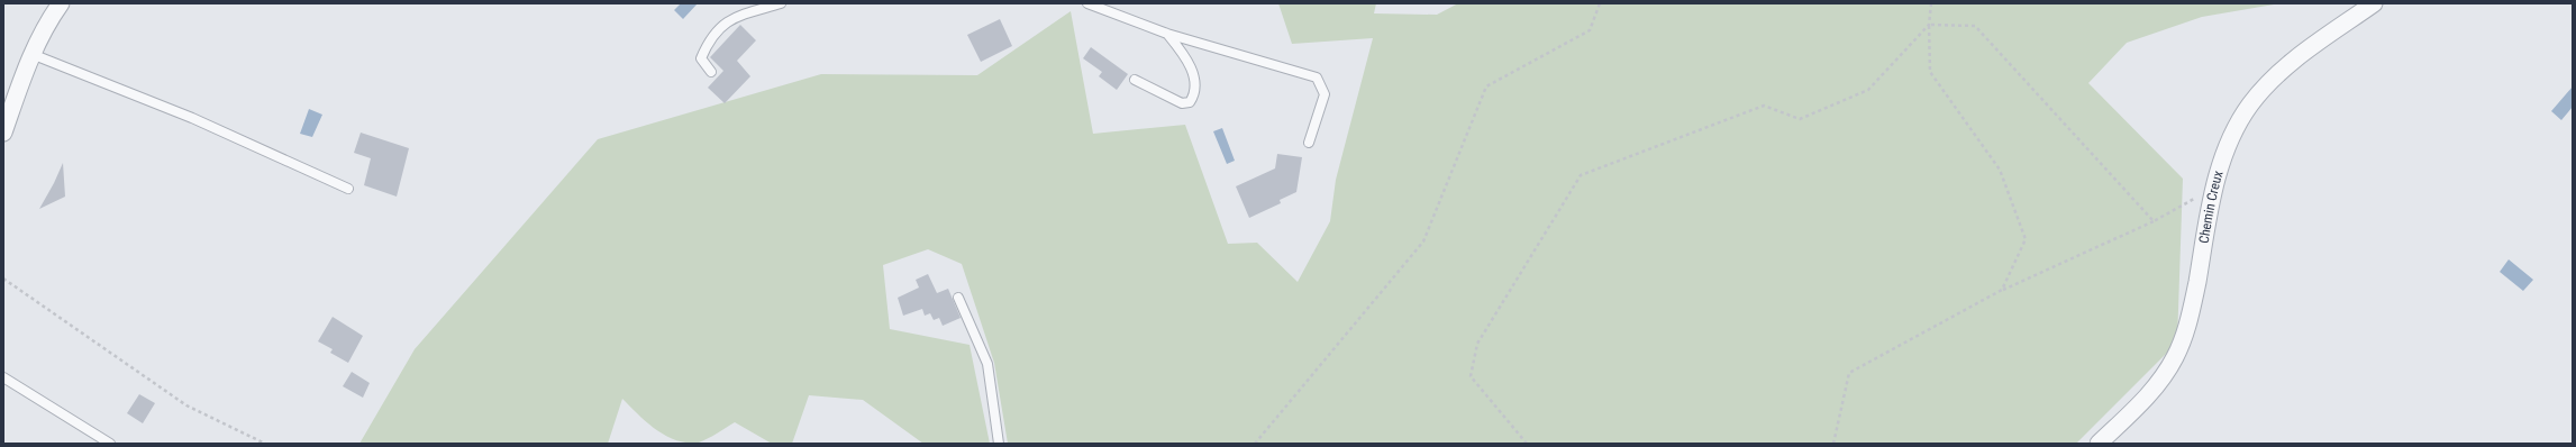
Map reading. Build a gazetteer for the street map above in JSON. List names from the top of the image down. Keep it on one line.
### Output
{"streets":{"street":["Chemin Creux"]}}
